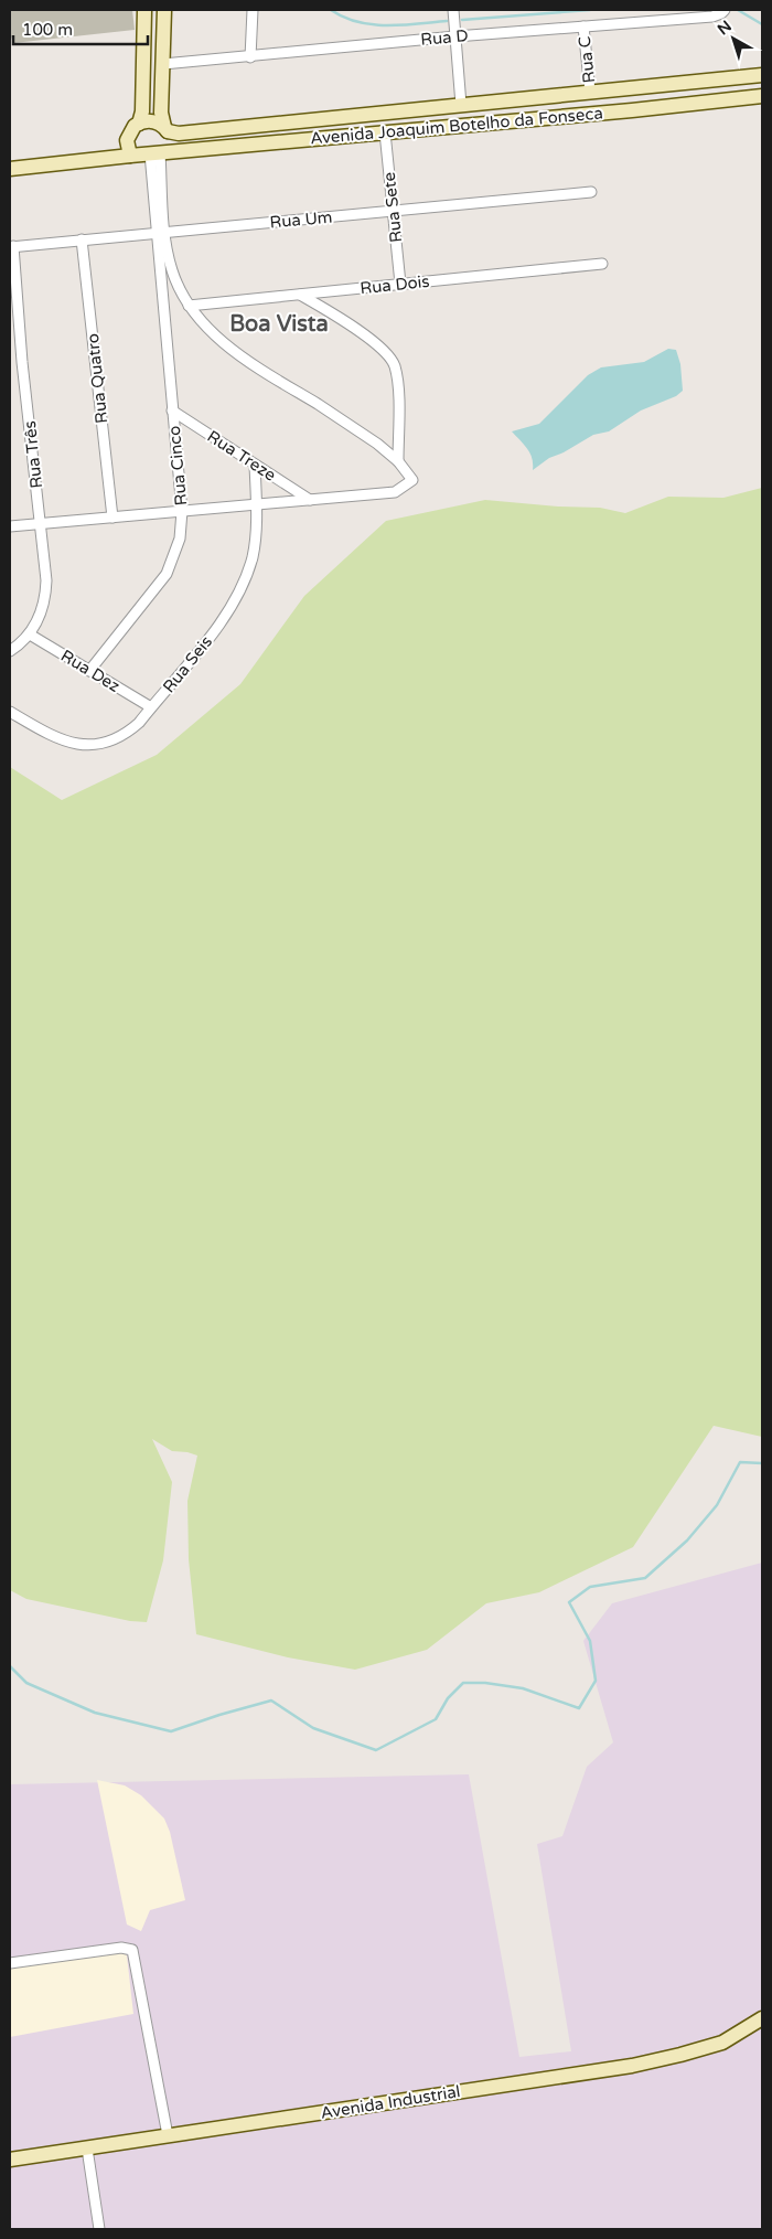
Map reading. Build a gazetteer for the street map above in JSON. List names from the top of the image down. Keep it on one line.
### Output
{"streets":{"street":["Rua D","Rua C","Avenida Joaquim Botelho da Fonseca","Rua Sete","Rua Um","Rua Dois","Rua Quatro","Rua Três","Rua Treze","Rua Cinco","Rua Seis","Rua Dez","Avenida Industrial"]},"crossings":[["Rua D","Rua C"],["Avenida Joaquim Botelho da Fonseca","Rua Sete"],["Rua Sete","Rua Um"],["Rua Sete","Rua Dois"],["Rua Um","Rua Quatro"],["Rua Um","Rua Três"],["Rua Um","Rua Cinco"],["Rua Três","Rua Dez"],["Rua Treze","Rua Cinco"],["Rua Treze","Rua Seis"],["Rua Cinco","Rua Dez"],["Rua Seis","Rua Dez"]],"districts":["Boa Vista"],"scale_bar":"100 m","north":"top left"}
